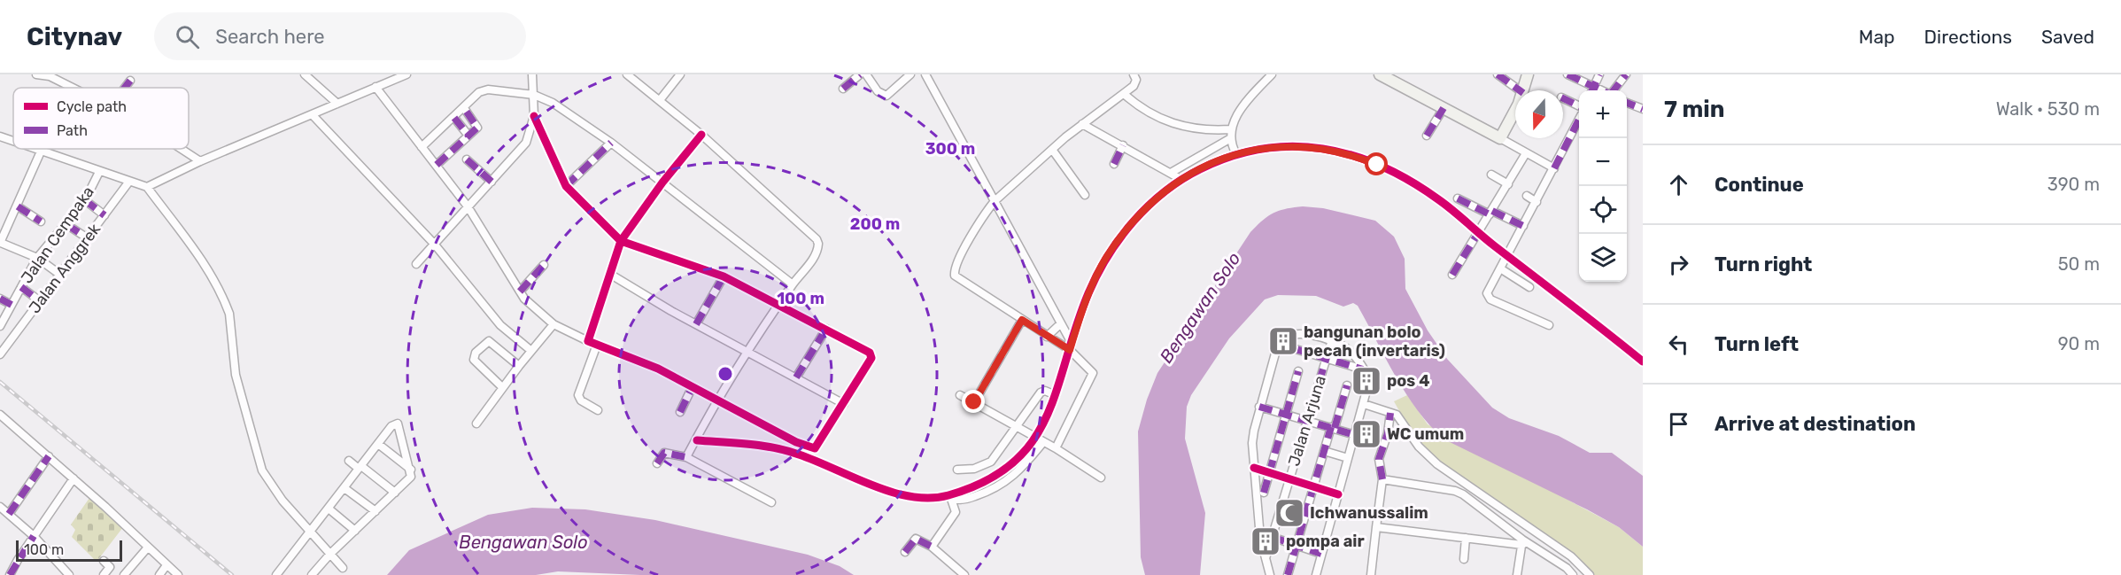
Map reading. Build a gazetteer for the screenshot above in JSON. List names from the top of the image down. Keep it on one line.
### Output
{"streets":{"street":["Jalan Cempaka","Jalan Anggrek","Jalan Arjuna"]},"water":["Bengawan Solo"],"places":{"building":["bangunan bolo pecah (invertaris)","pos 4","WC umum","pompa air"],"mosque":["Ichwanussalim"]},"legend":["Cycle path","Path"],"scale_bar":"100 m","north":"bottom","page":{"header":"Citynav","search":"Search here","nav":["Map","Directions","Saved"],"heading":["7 min","Walk · 530 m"],"map_buttons":["+","−"],"list":[["Continue","390 m"],["Turn right","50 m"],["Turn left","90 m"],"Arrive at destination"],"scale":"100 m"},"rings":["300 m","200 m","100 m"]}
